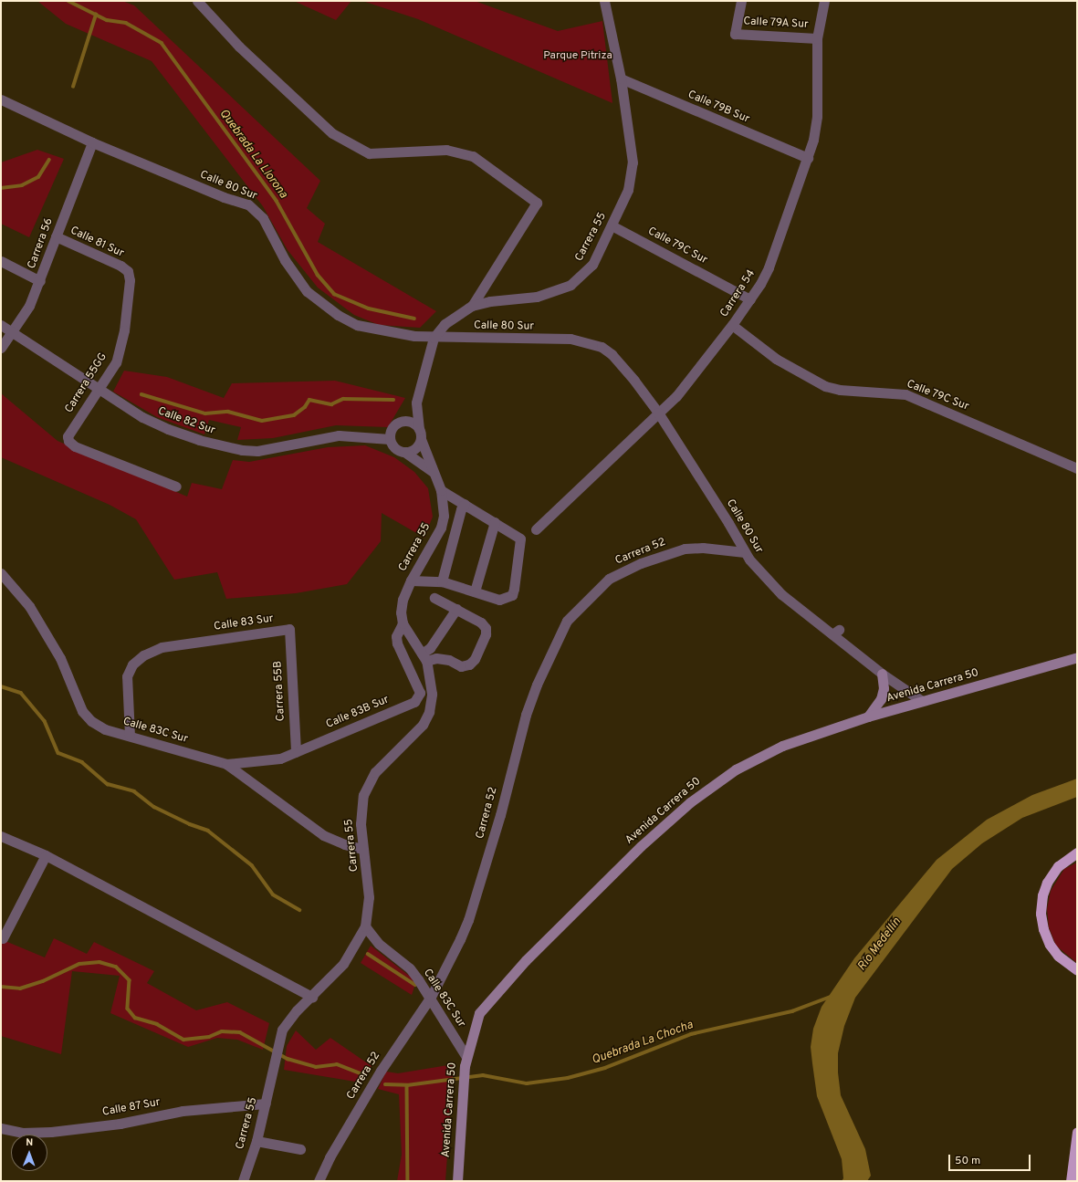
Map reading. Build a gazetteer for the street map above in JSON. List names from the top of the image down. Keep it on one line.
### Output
{"streets":{"main road":["Avenida Carrera 50"],"street":["Calle 79A Sur","Calle 79B Sur","Calle 80 Sur","Carrera 55","Calle 81 Sur","Carrera 56","Calle 79C Sur","Carrera 54","Carrera 55GG","Calle 82 Sur","Carrera 52","Calle 83 Sur","Carrera 55B","Calle 83B Sur","Calle 83C Sur","Calle 87 Sur"]},"crossings":[["Calle 79A Sur","Carrera 54"],["Calle 79B Sur","Carrera 55"],["Calle 79B Sur","Carrera 54"],["Calle 80 Sur","Carrera 55"],["Calle 80 Sur","Carrera 56"],["Calle 80 Sur","Carrera 54"],["Calle 80 Sur","Carrera 52"],["Calle 80 Sur","Avenida Carrera 50"],["Carrera 55","Calle 79C Sur"],["Carrera 55","Calle 82 Sur"],["Carrera 55","Calle 83B Sur"],["Carrera 55","Calle 83C Sur"],["Carrera 55","Calle 87 Sur"],["Calle 81 Sur","Carrera 56"],["Calle 81 Sur","Carrera 55GG"],["Carrera 56","Calle 82 Sur"],["Calle 79C Sur","Carrera 54"],["Carrera 55GG","Calle 82 Sur"],["Carrera 52","Calle 83C Sur"],["Calle 83 Sur","Carrera 55B"],["Calle 83 Sur","Calle 83C Sur"],["Avenida Carrera 50","Calle 83C Sur"],["Carrera 55B","Calle 83B Sur"],["Calle 83B Sur","Calle 83C Sur"]],"water":["Quebrada La Llorona","Río Medellín","Quebrada La Chocha"],"parks":["Parque Pitriza"],"scale_bar":"50 m","north":"top"}
